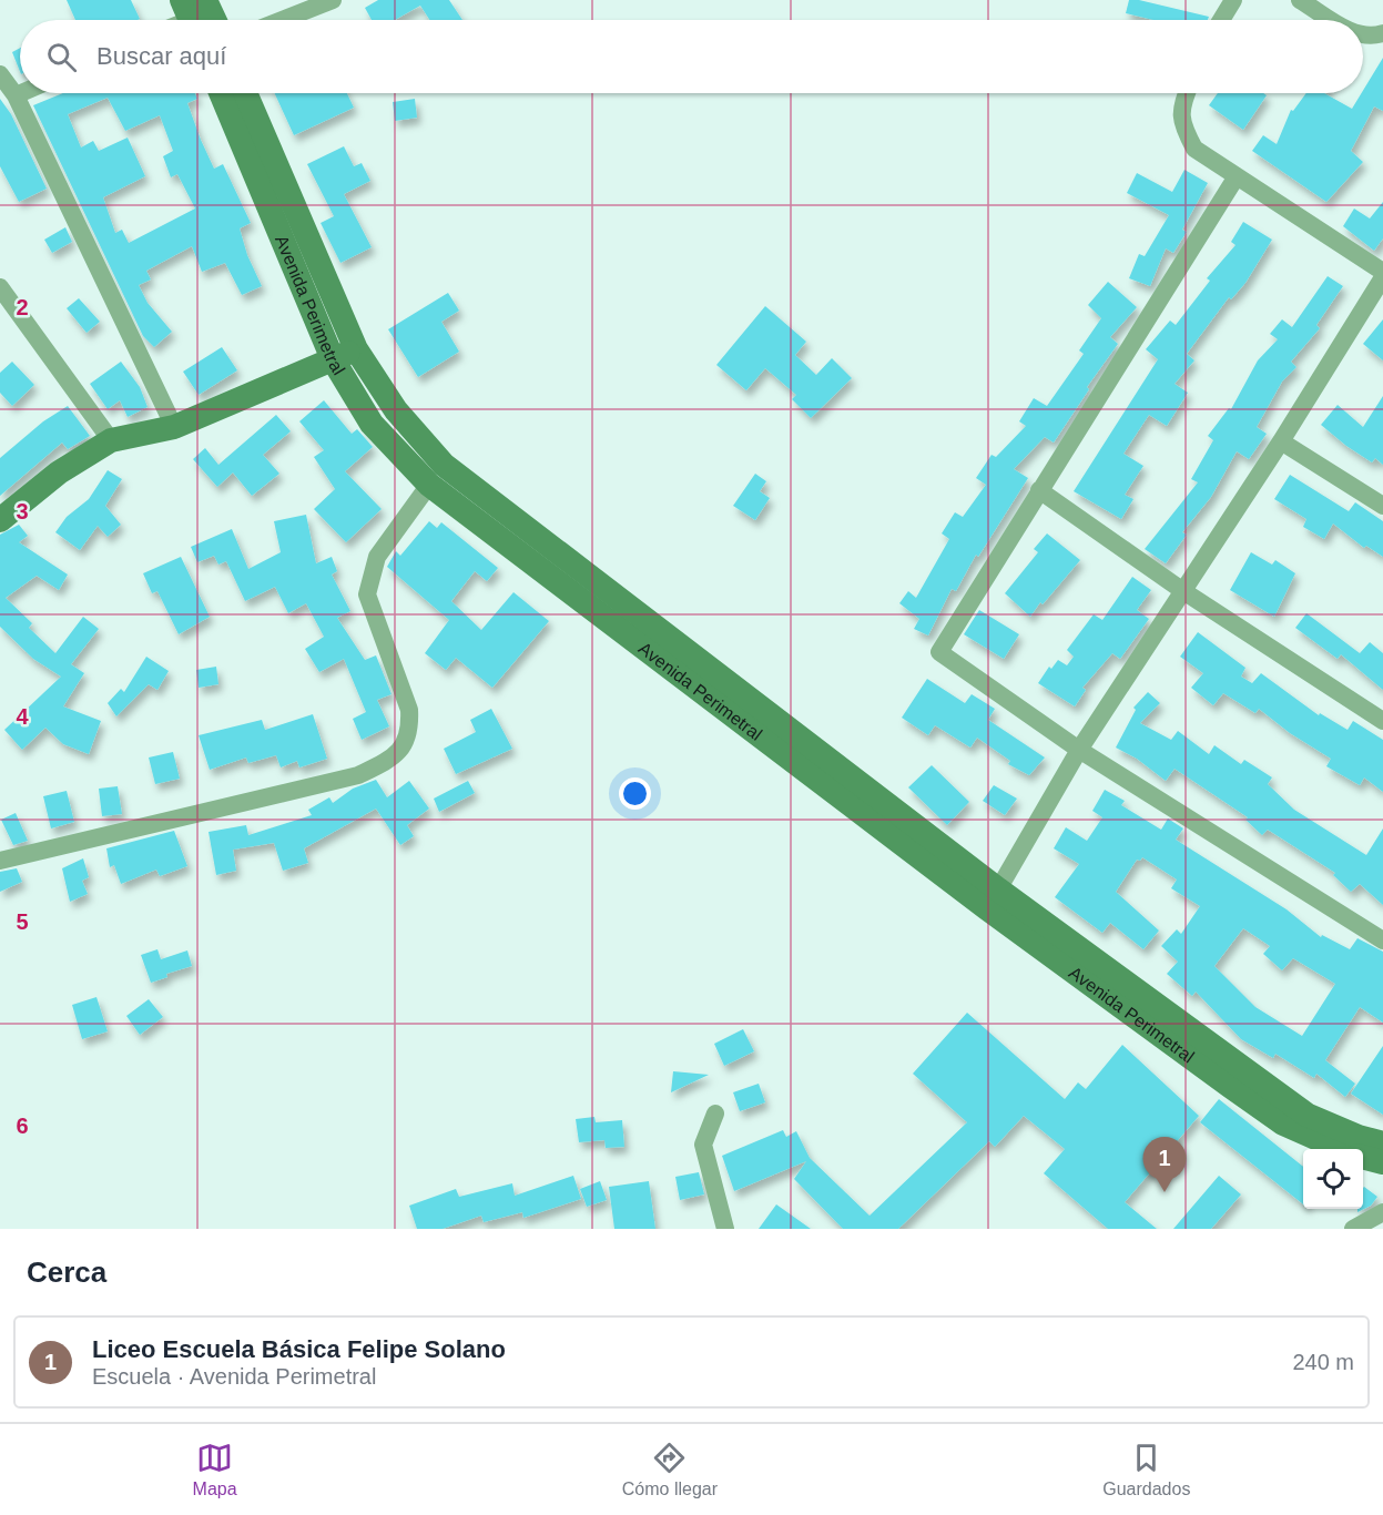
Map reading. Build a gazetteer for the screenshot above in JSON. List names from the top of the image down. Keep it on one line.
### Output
{"streets":{"main road":["Avenida Perimetral"]},"page":{"search":"Buscar aquí","pins":"1","heading":"Cerca","list":[{"mark":"1","name":"Liceo Escuela Básica Felipe Solano","note":"Escuela · Avenida Perimetral","value":"240 m"}],"nav":["Mapa","Cómo llegar","Guardados"]},"grid":{"rows":["2","3","4","5","6"]}}
